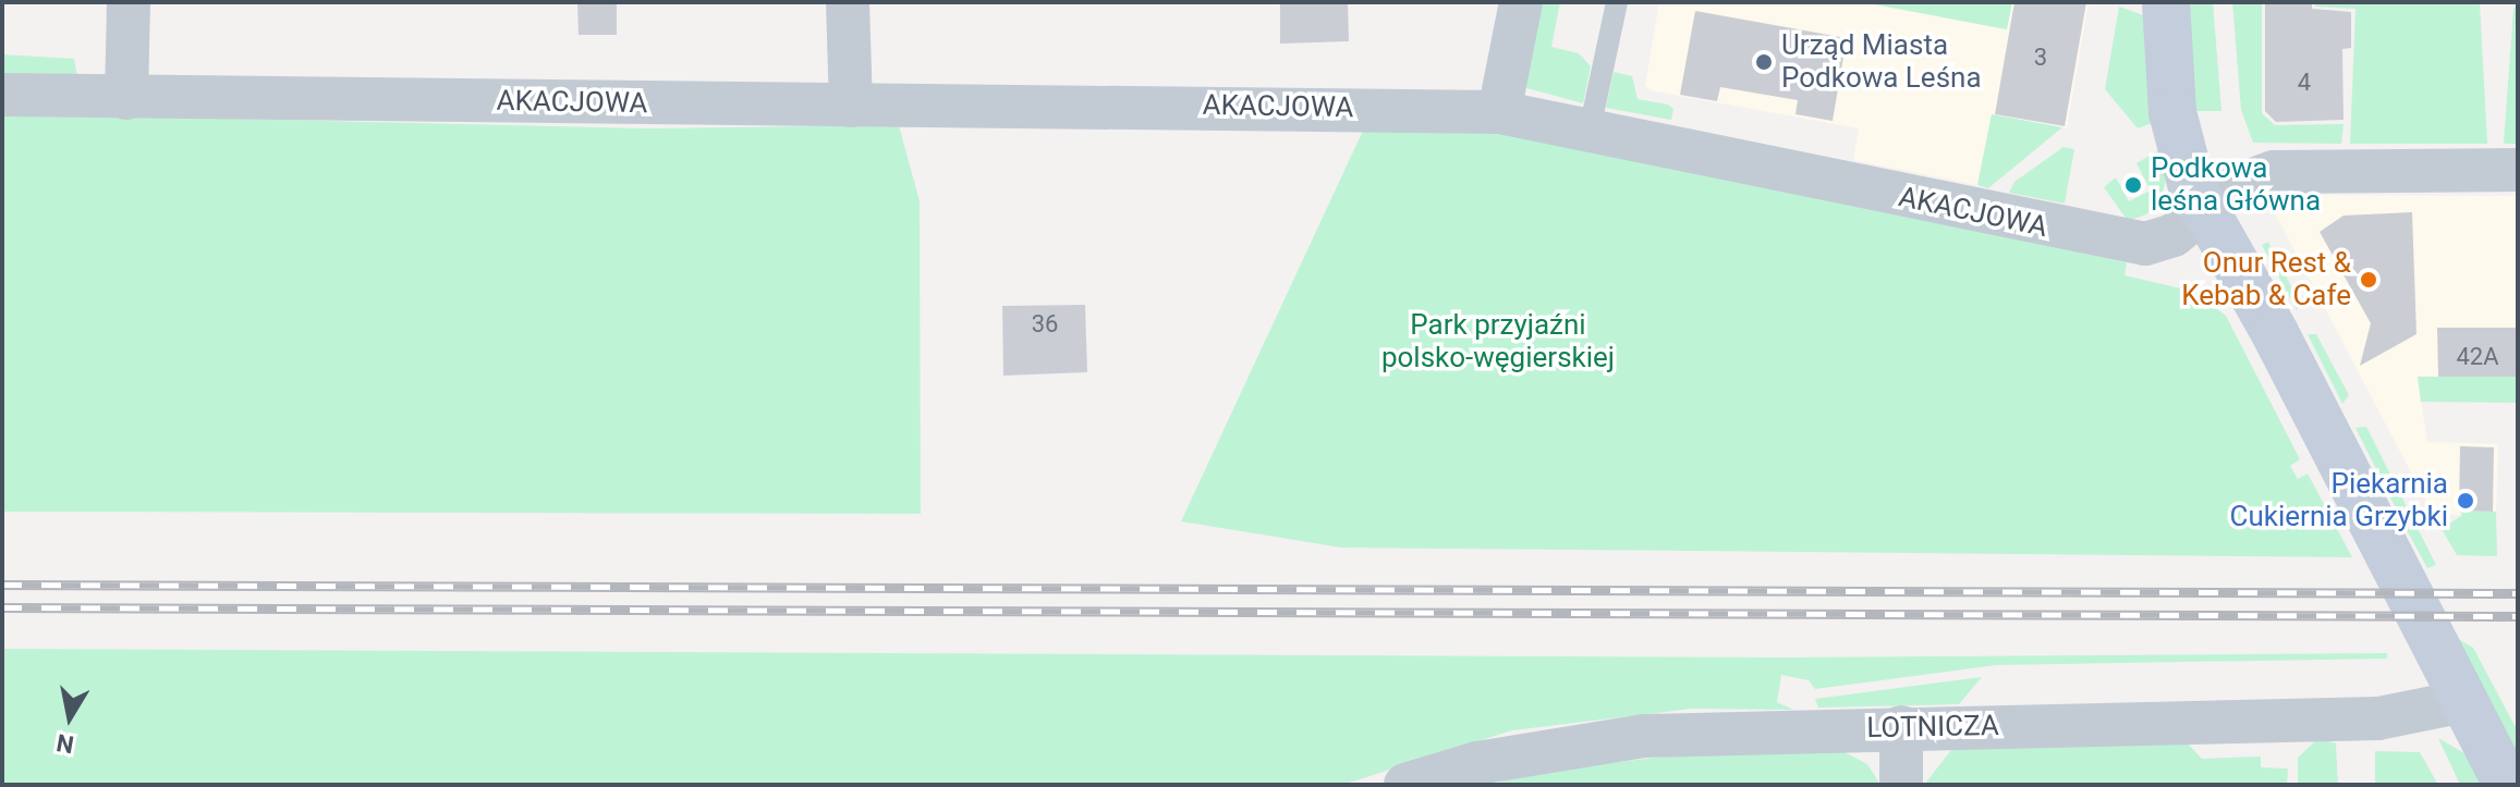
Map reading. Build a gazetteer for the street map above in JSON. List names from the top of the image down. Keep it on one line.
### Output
{"streets":{"street":["AKACJOWA","LOTNICZA"]},"parks":["Park przyjaźni polsko-węgierskiej"],"places":["Urząd Miasta Podkowa Leśna","Podkowa leśna Główna","Onur Rest & Kebab & Cafe","Piekarnia Cukiernia Grzybki"],"house_numbers":["3","4","36","42A"],"north":"bottom"}
